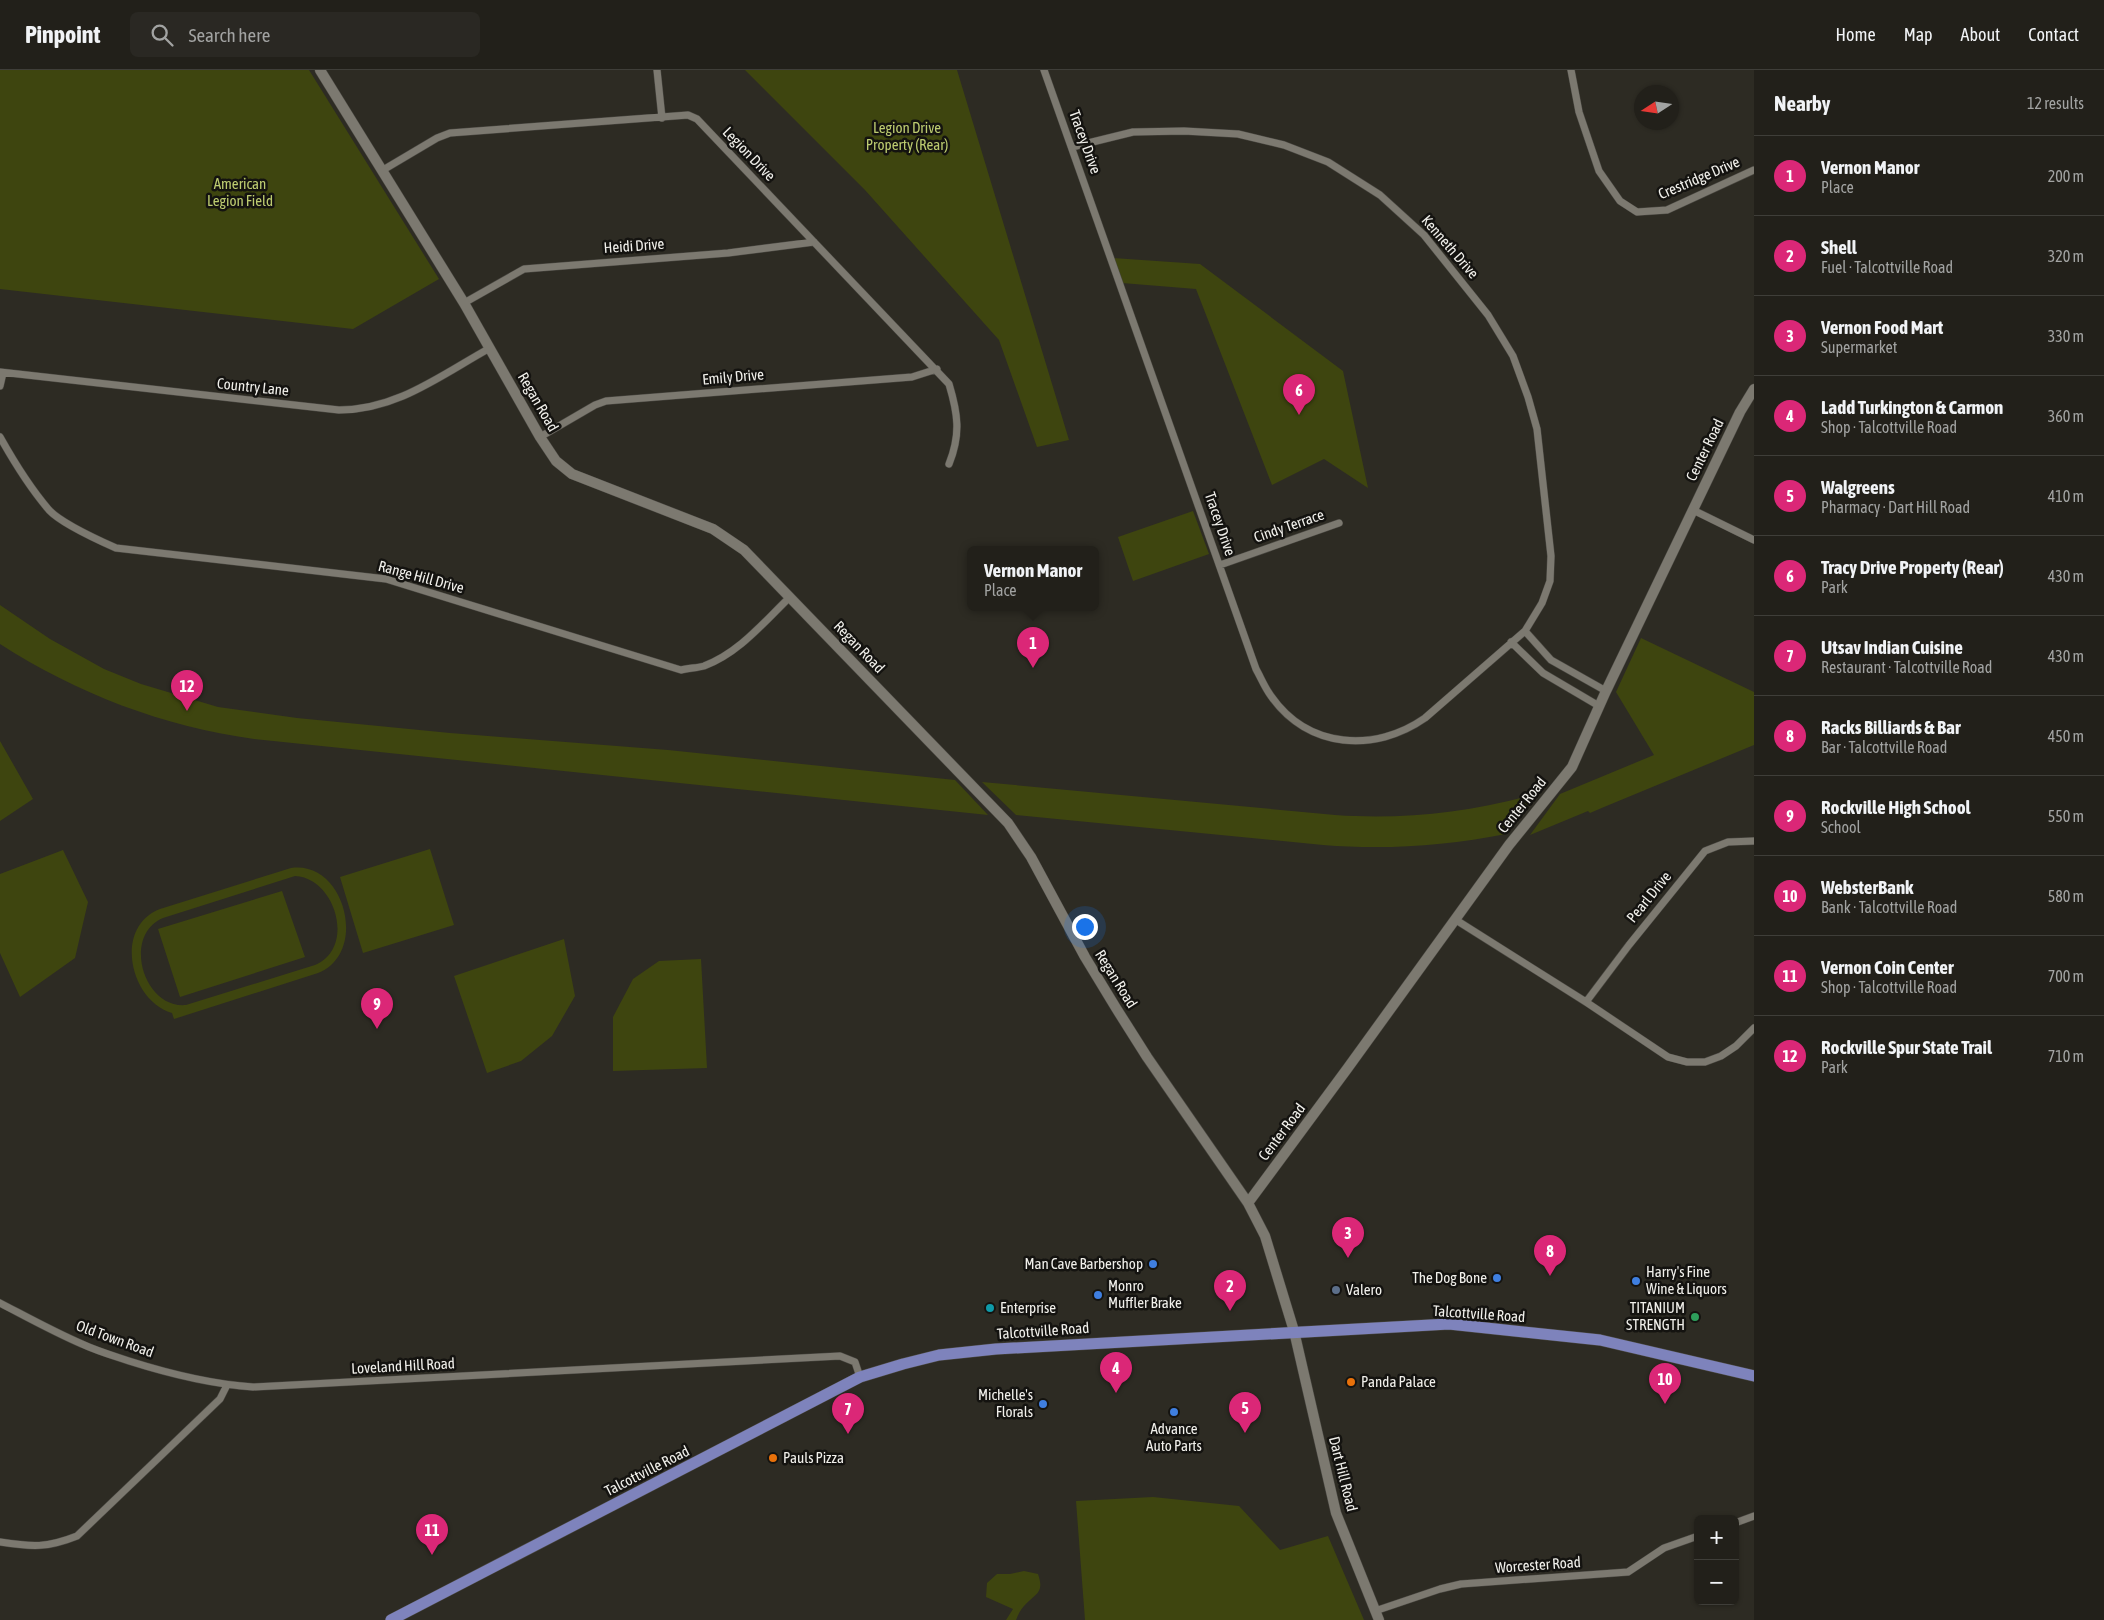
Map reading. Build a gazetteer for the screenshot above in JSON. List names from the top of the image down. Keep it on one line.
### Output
{"streets":{"main road":["Talcottville Road"],"street":["Tracey Drive","Legion Drive","Crestridge Drive","Heidi Drive","Kenneth Drive","Emily Drive","Country Lane","Regan Road","Center Road","Cindy Terrace","Range Hill Drive","Pearl Drive","Old Town Road","Loveland Hill Road","Dart Hill Road","Worcester Road"]},"crossings":[["Tracey Drive","Kenneth Drive"],["Tracey Drive","Cindy Terrace"],["Legion Drive","Heidi Drive"],["Legion Drive","Emily Drive"],["Legion Drive","Regan Road"],["Heidi Drive","Regan Road"],["Emily Drive","Regan Road"],["Country Lane","Regan Road"],["Regan Road","Center Road"],["Regan Road","Range Hill Drive"],["Regan Road","Talcottville Road"],["Regan Road","Dart Hill Road"],["Talcottville Road","Loveland Hill Road"],["Talcottville Road","Dart Hill Road"],["Old Town Road","Loveland Hill Road"],["Dart Hill Road","Worcester Road"]],"parks":["Legion Drive Property (Rear)","American Legion Field"],"places":["Man Cave Barbershop","The Dog Bone","Harry's Fine Wine & Liquors","Valero","Monro Muffler Brake","Enterprise","TITANIUM STRENGTH","Panda Palace","Michelle's Florals","Advance Auto Parts","Pauls Pizza"],"north":"left","page":{"header":"Pinpoint","search":"Search here","nav":["Home","Map","About","Contact"],"heading":["Nearby","12 results"],"list":[{"mark":"1","name":"Vernon Manor","note":"Place","value":"200 m"},{"mark":"2","name":"Shell","note":"Fuel · Talcottville Road","value":"320 m"},{"mark":"3","name":"Vernon Food Mart","note":"Supermarket","value":"330 m"},{"mark":"4","name":"Ladd Turkington & Carmon","note":"Shop · Talcottville Road","value":"360 m"},{"mark":"5","name":"Walgreens","note":"Pharmacy · Dart Hill Road","value":"410 m"},{"mark":"6","name":"Tracy Drive Property (Rear)","note":"Park","value":"430 m"},{"mark":"7","name":"Utsav Indian Cuisine","note":"Restaurant · Talcottville Road","value":"430 m"},{"mark":"8","name":"Racks Billiards & Bar","note":"Bar · Talcottville Road","value":"450 m"},{"mark":"9","name":"Rockville High School","note":"School","value":"550 m"},{"mark":"10","name":"WebsterBank","note":"Bank · Talcottville Road","value":"580 m"},{"mark":"11","name":"Vernon Coin Center","note":"Shop · Talcottville Road","value":"700 m"},{"mark":"12","name":"Rockville Spur State Trail","note":"Park","value":"710 m"}],"pins":["6","1","12","9","3","8","2","4","10","5","7","11"],"popup":["Vernon Manor","Place"],"map_buttons":["+","−"]}}
